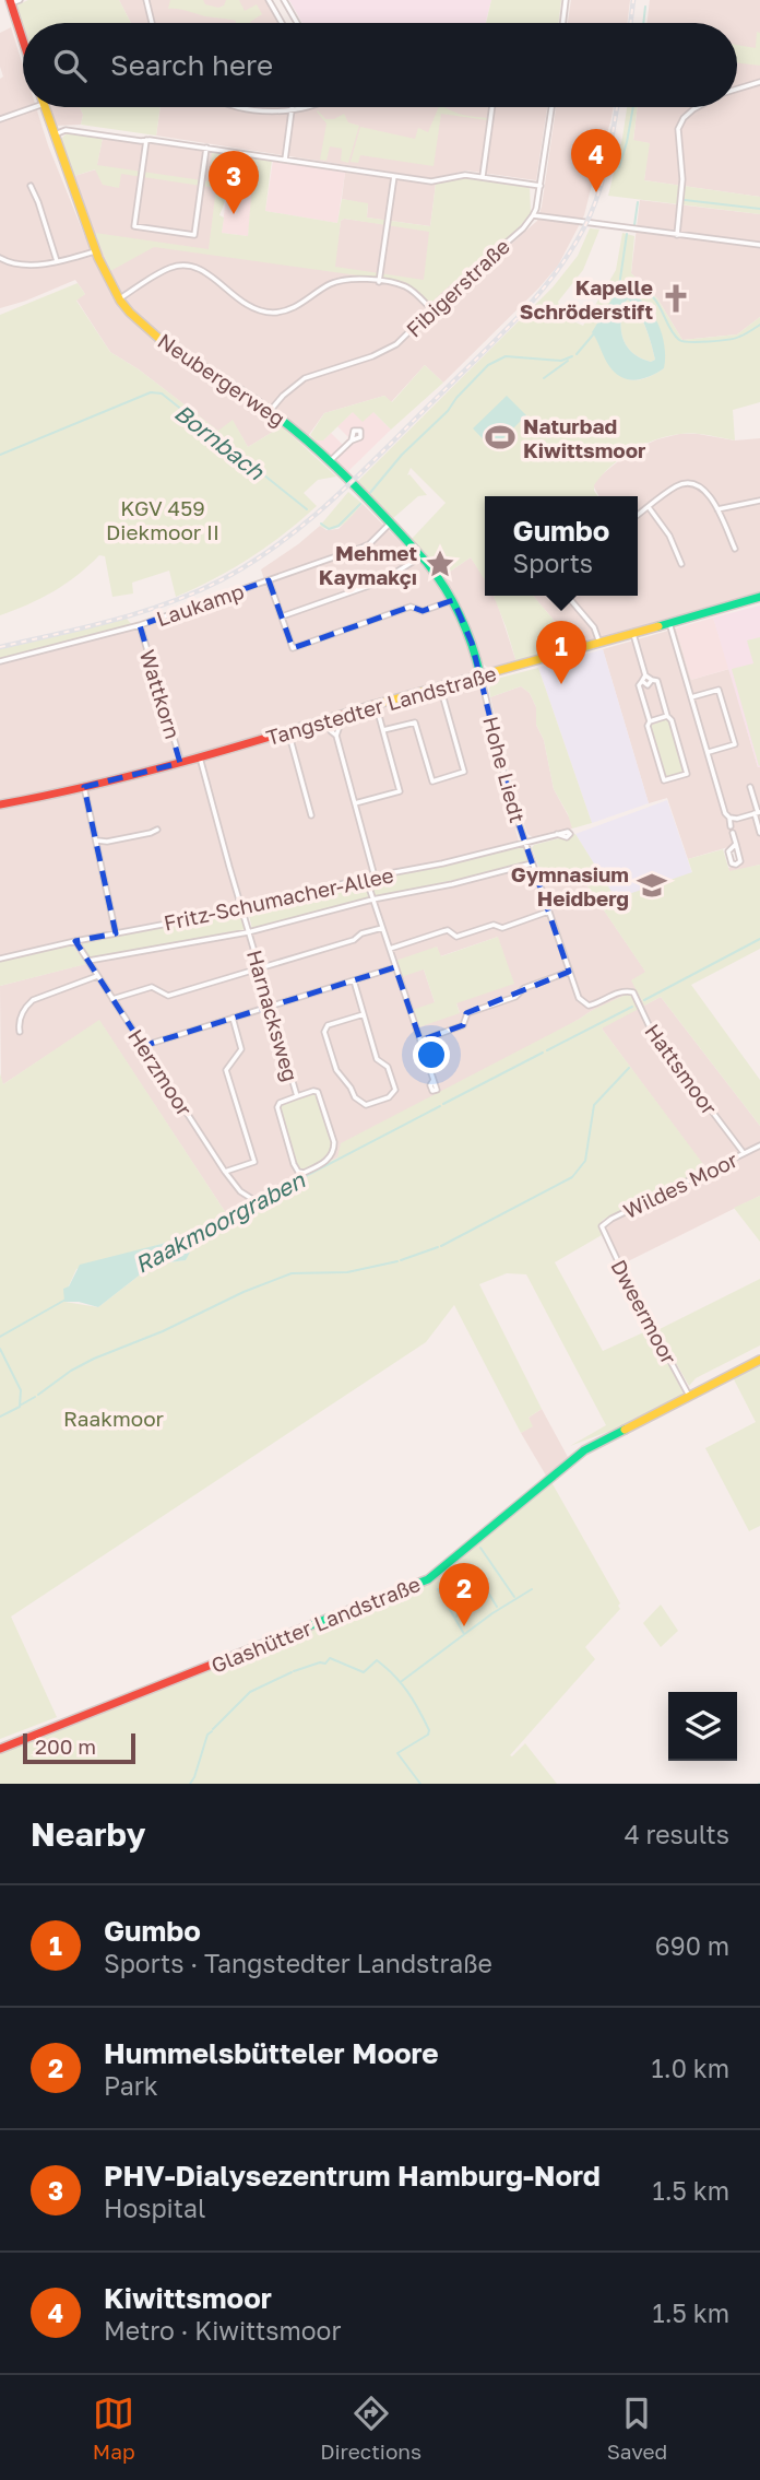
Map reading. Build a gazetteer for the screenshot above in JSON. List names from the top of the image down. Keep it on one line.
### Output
{"streets":{"street":["Fibigerstraße","Neubergerweg","Laukamp","Wattkorn","Tangstedter Landstraße","Hohe Liedt","Fritz-Schumacher-Allee","Harnacksweg","Hattsmoor","Herzmoor","Wildes Moor","Dweermoor","Glashütter Landstraße"]},"crossings":[["Fibigerstraße","Neubergerweg"],["Neubergerweg","Hohe Liedt"],["Laukamp","Wattkorn"],["Laukamp","Hohe Liedt"],["Wattkorn","Tangstedter Landstraße"],["Tangstedter Landstraße","Hohe Liedt"],["Tangstedter Landstraße","Harnacksweg"],["Hohe Liedt","Fritz-Schumacher-Allee"],["Hohe Liedt","Hattsmoor"],["Fritz-Schumacher-Allee","Harnacksweg"],["Fritz-Schumacher-Allee","Herzmoor"],["Hattsmoor","Wildes Moor"],["Wildes Moor","Dweermoor"],["Dweermoor","Glashütter Landstraße"]],"water":["Bornbach","Raakmoorgraben"],"parks":["KGV 459 Diekmoor II","Raakmoor"],"places":{"church":["Kapelle Schröderstift"],"sports":["Naturbad Kiwittsmoor"],"place":["Mehmet Kaymakçı"],"school or university":["Gymnasium Heidberg"]},"scale_bar":"200 m","page":{"search":"Search here","pins":["4","3","1","2"],"popup":["Gumbo","Sports"],"scale":"200 m","heading":["Nearby","4 results"],"list":[{"mark":"1","name":"Gumbo","note":"Sports · Tangstedter Landstraße","value":"690 m"},{"mark":"2","name":"Hummelsbütteler Moore","note":"Park","value":"1.0 km"},{"mark":"3","name":"PHV-Dialysezentrum Hamburg-Nord","note":"Hospital","value":"1.5 km"},{"mark":"4","name":"Kiwittsmoor","note":"Metro · Kiwittsmoor","value":"1.5 km"}],"nav":["Map","Directions","Saved"]}}
